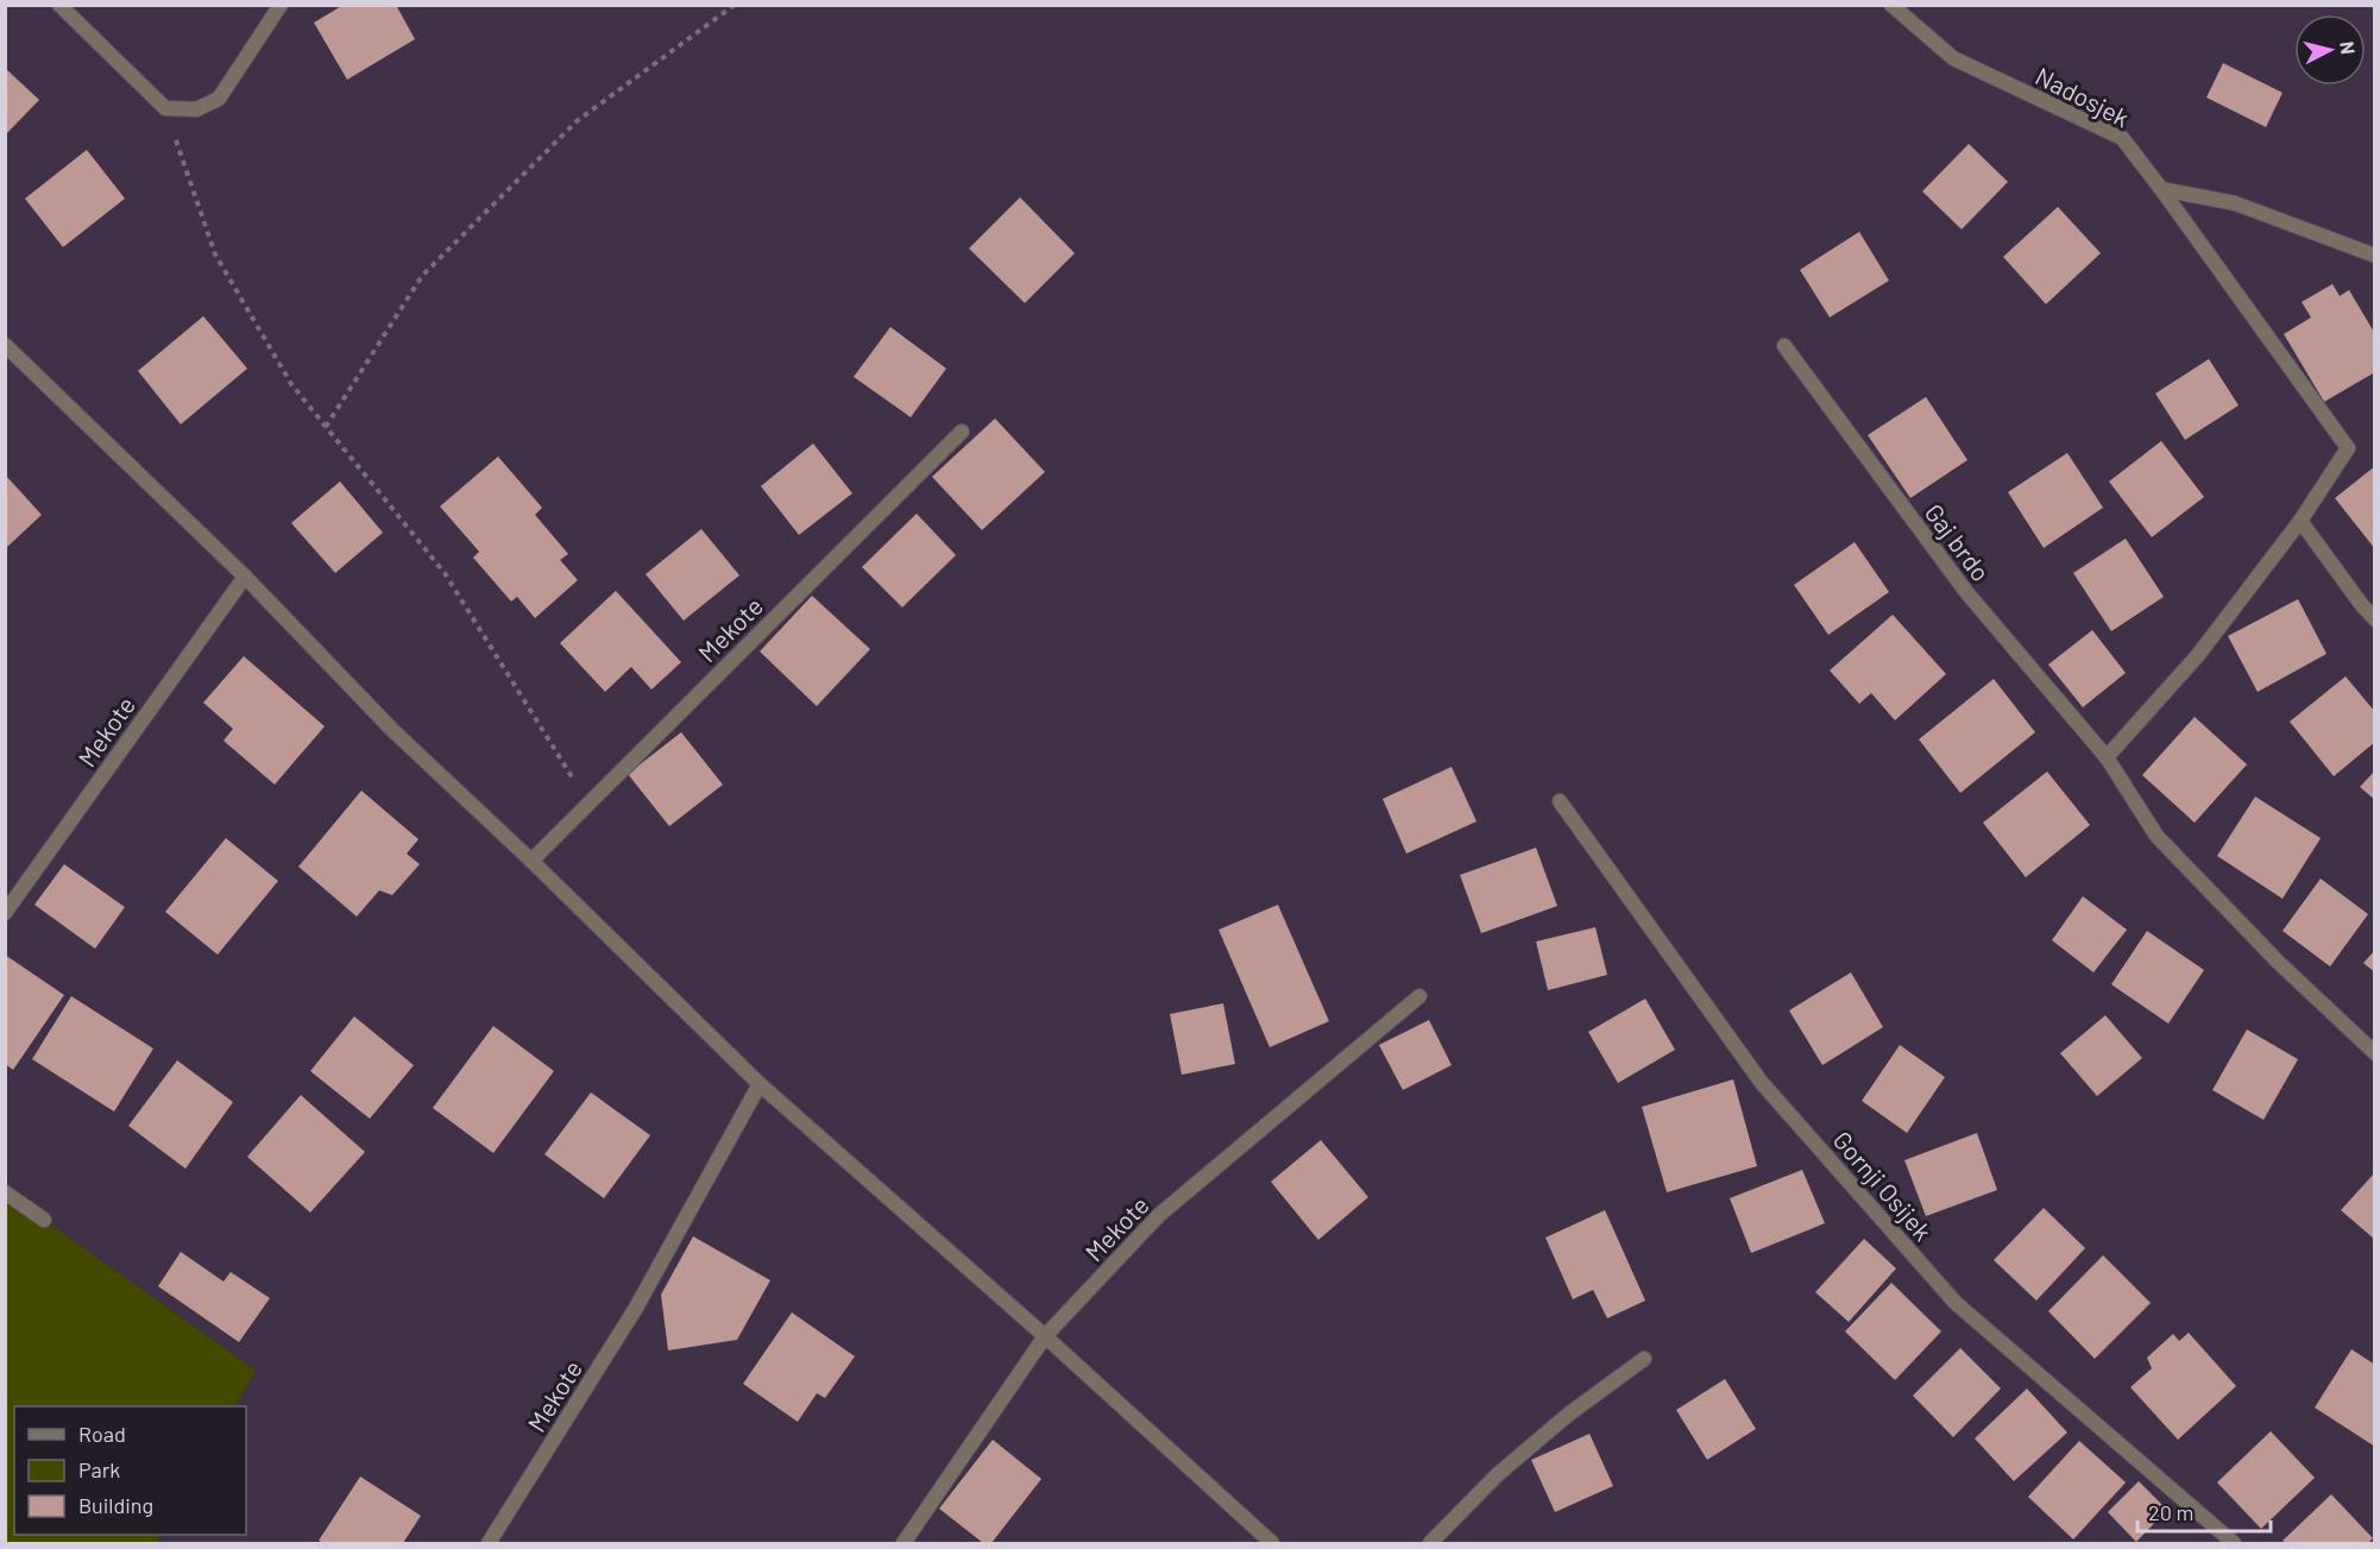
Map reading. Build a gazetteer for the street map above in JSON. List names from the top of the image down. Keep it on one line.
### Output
{"streets":{"street":["Nadosjek","Gaj brdo","Mekote","Gornji Osijek"]},"legend":["Road","Park","Building"],"scale_bar":"20 m","north":"right"}
